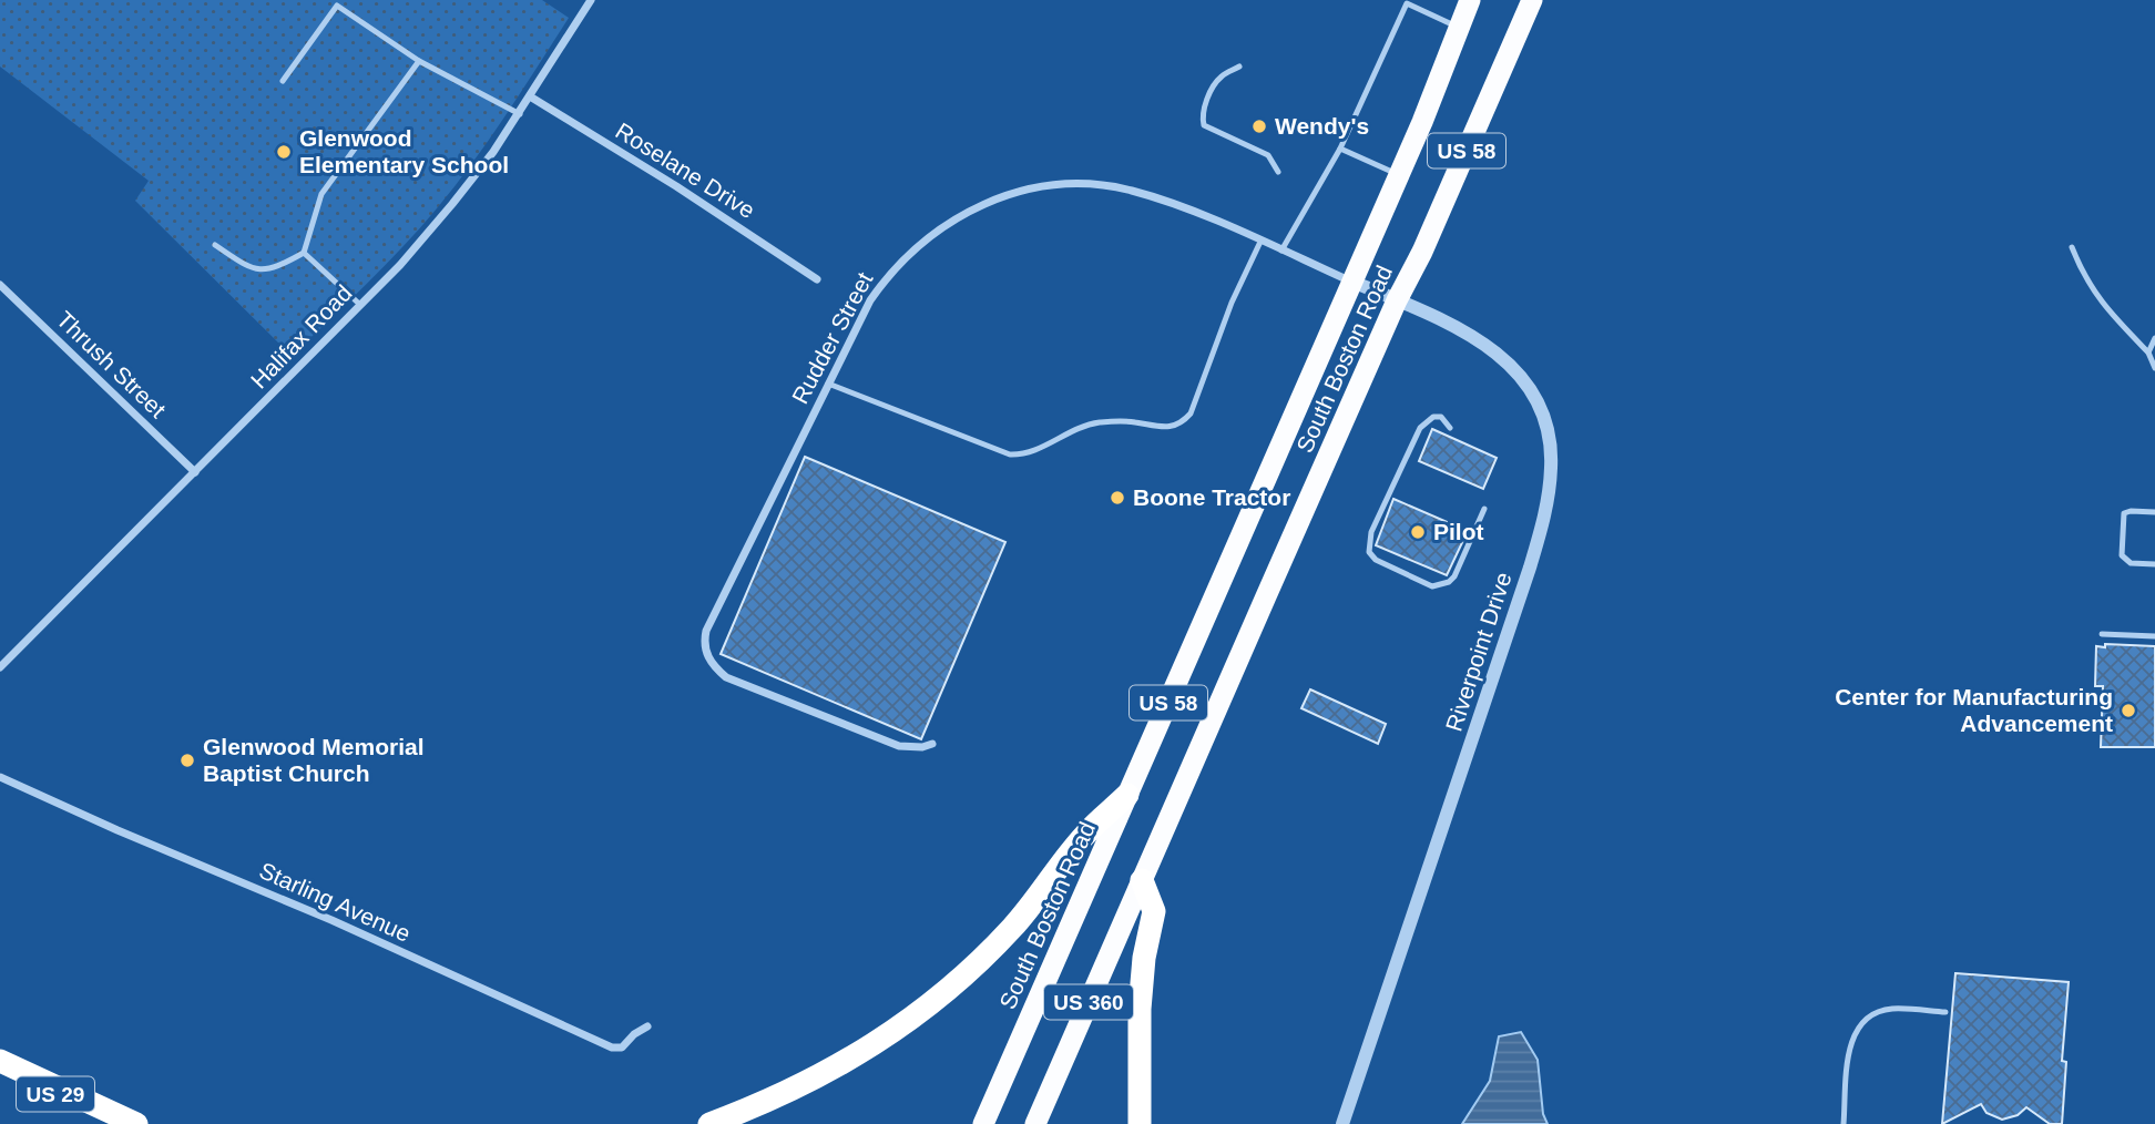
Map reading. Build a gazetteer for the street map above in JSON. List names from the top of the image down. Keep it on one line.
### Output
{"streets":{"highway":["US 58","South Boston Road","US 360","US 29"],"street":["Roselane Drive","Halifax Road","Rudder Street","Thrush Street","Riverpoint Drive","Starling Avenue"]},"crossings":[["Roselane Drive","Halifax Road"],["Halifax Road","Thrush Street"],["Rudder Street","South Boston Road"],["Rudder Street","Riverpoint Drive"],["South Boston Road","Riverpoint Drive"]],"places":["Wendy's","Glenwood Elementary School","Boone Tractor","Pilot","Center for Manufacturing Advancement","Glenwood Memorial Baptist Church"]}
